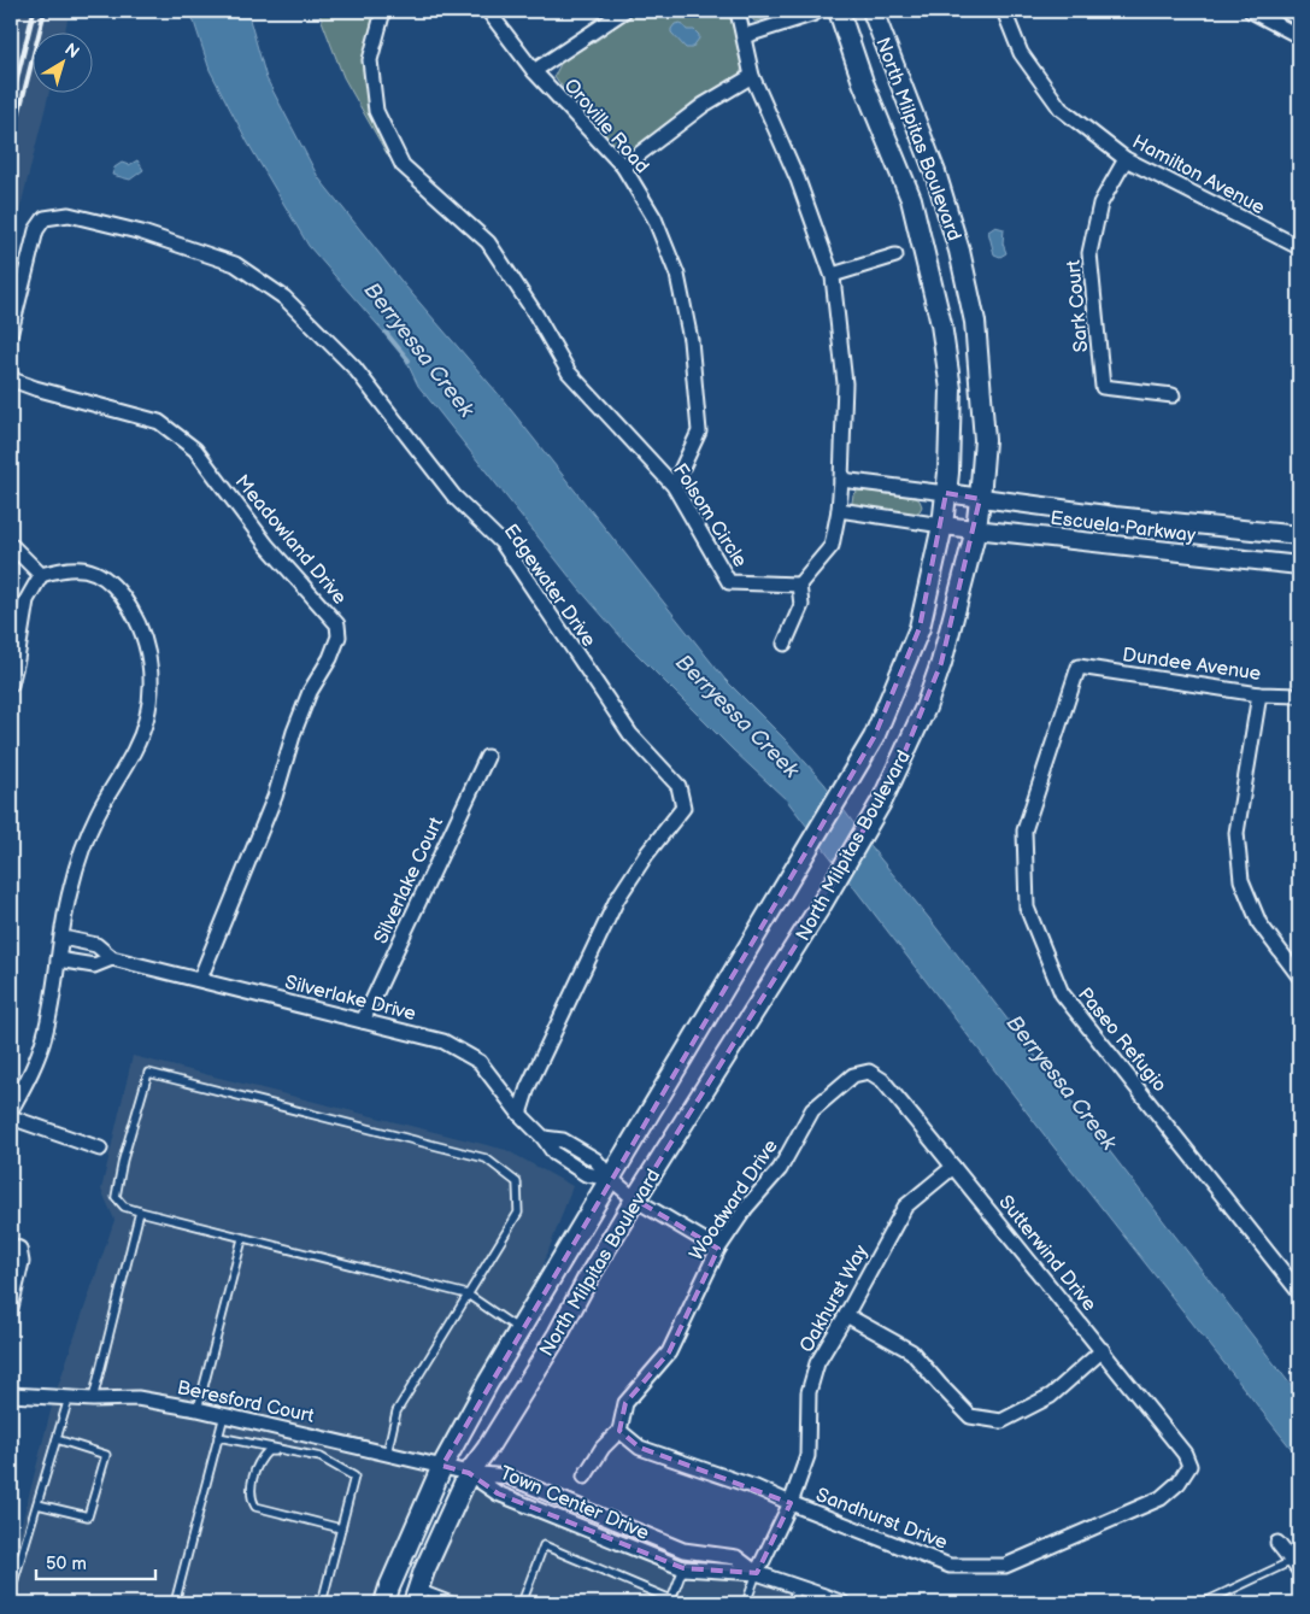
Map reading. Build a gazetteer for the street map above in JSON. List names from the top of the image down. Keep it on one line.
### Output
{"streets":{"main road":["North Milpitas Boulevard"],"street":["Oroville Road","Hamilton Avenue","Sark Court","Folsom Circle","Escuela Parkway","Meadowland Drive","Edgewater Drive","Dundee Avenue","Silverlake Court","Silverlake Drive","Paseo Refugio","Woodward Drive","Sutterwind Drive","Oakhurst Way","Beresford Court","Town Center Drive","Sandhurst Drive"]},"crossings":[["Oroville Road","Folsom Circle"],["North Milpitas Boulevard","Escuela Parkway"],["North Milpitas Boulevard","Silverlake Drive"],["North Milpitas Boulevard","Beresford Court"],["North Milpitas Boulevard","Town Center Drive"],["Hamilton Avenue","Sark Court"],["Meadowland Drive","Silverlake Drive"],["Edgewater Drive","Silverlake Drive"],["Dundee Avenue","Paseo Refugio"],["Silverlake Court","Silverlake Drive"],["Silverlake Drive","Woodward Drive"],["Woodward Drive","Sutterwind Drive"],["Woodward Drive","Sandhurst Drive"],["Sutterwind Drive","Oakhurst Way"],["Sutterwind Drive","Sandhurst Drive"],["Oakhurst Way","Town Center Drive"],["Oakhurst Way","Sandhurst Drive"],["Beresford Court","Town Center Drive"]],"water":["Berryessa Creek"],"scale_bar":"50 m","north":"top right"}
